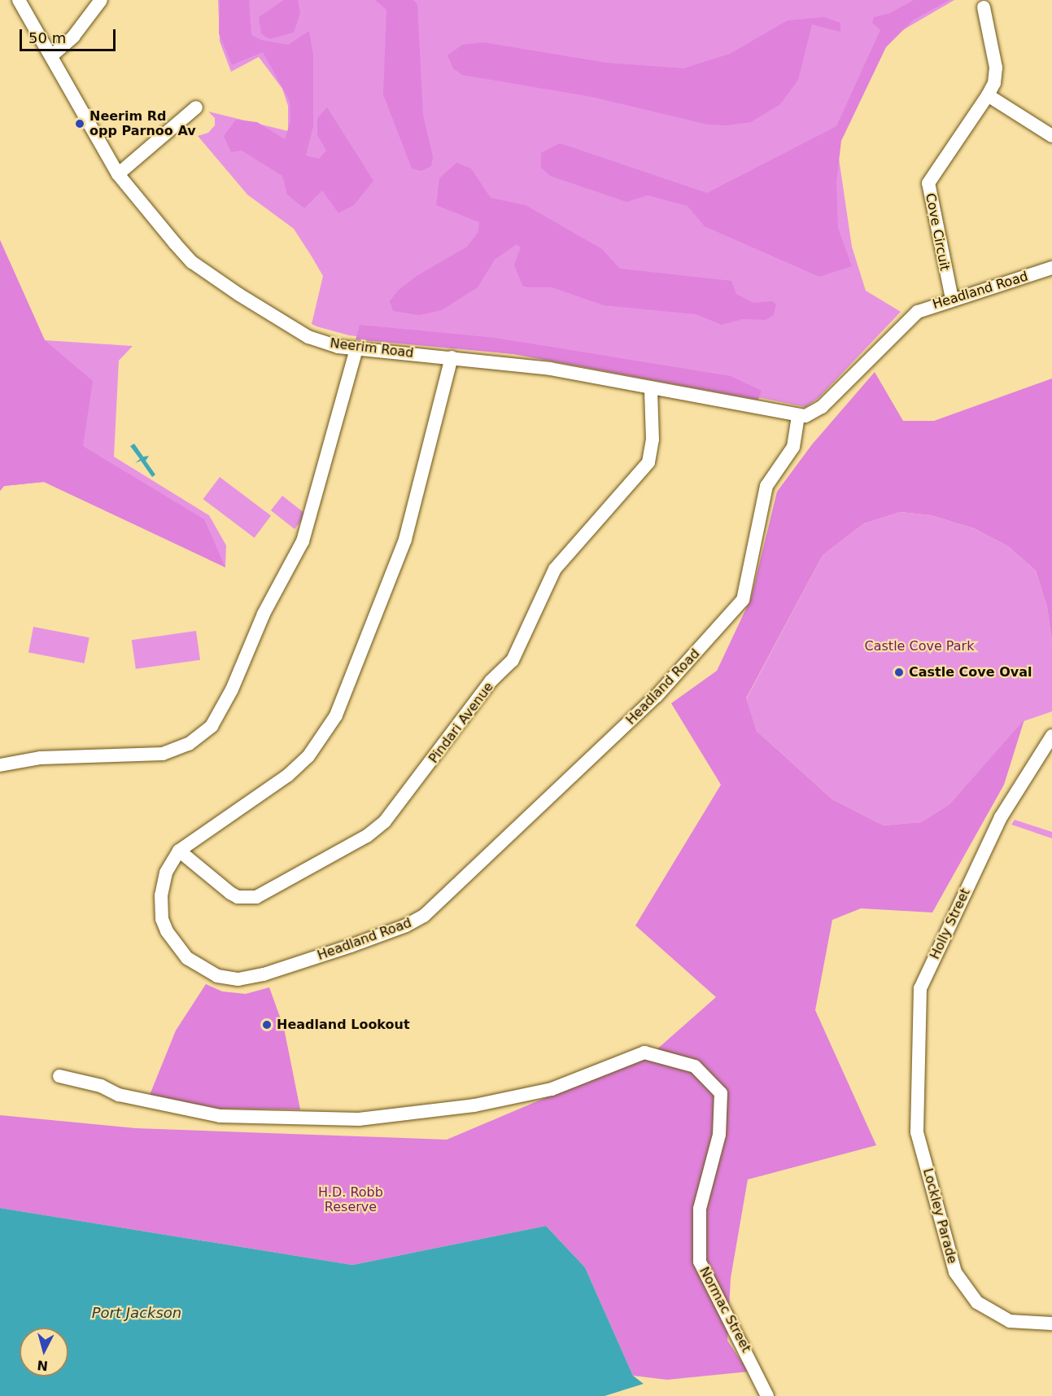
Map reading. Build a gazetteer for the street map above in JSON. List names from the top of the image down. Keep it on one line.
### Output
{"streets":{"street":["Cove Circuit","Headland Road","Neerim Road","Pindari Avenue","Holly Street","Lockley Parade","Normac Street"]},"crossings":[["Cove Circuit","Headland Road"],["Headland Road","Neerim Road"],["Headland Road","Pindari Avenue"],["Neerim Road","Pindari Avenue"],["Holly Street","Lockley Parade"]],"water":["Port Jackson"],"parks":["Castle Cove Park","H.D. Robb Reserve"],"places":["Neerim Rd opp Parnoo Av","Castle Cove Oval","Headland Lookout"],"scale_bar":"50 m","north":"bottom"}
